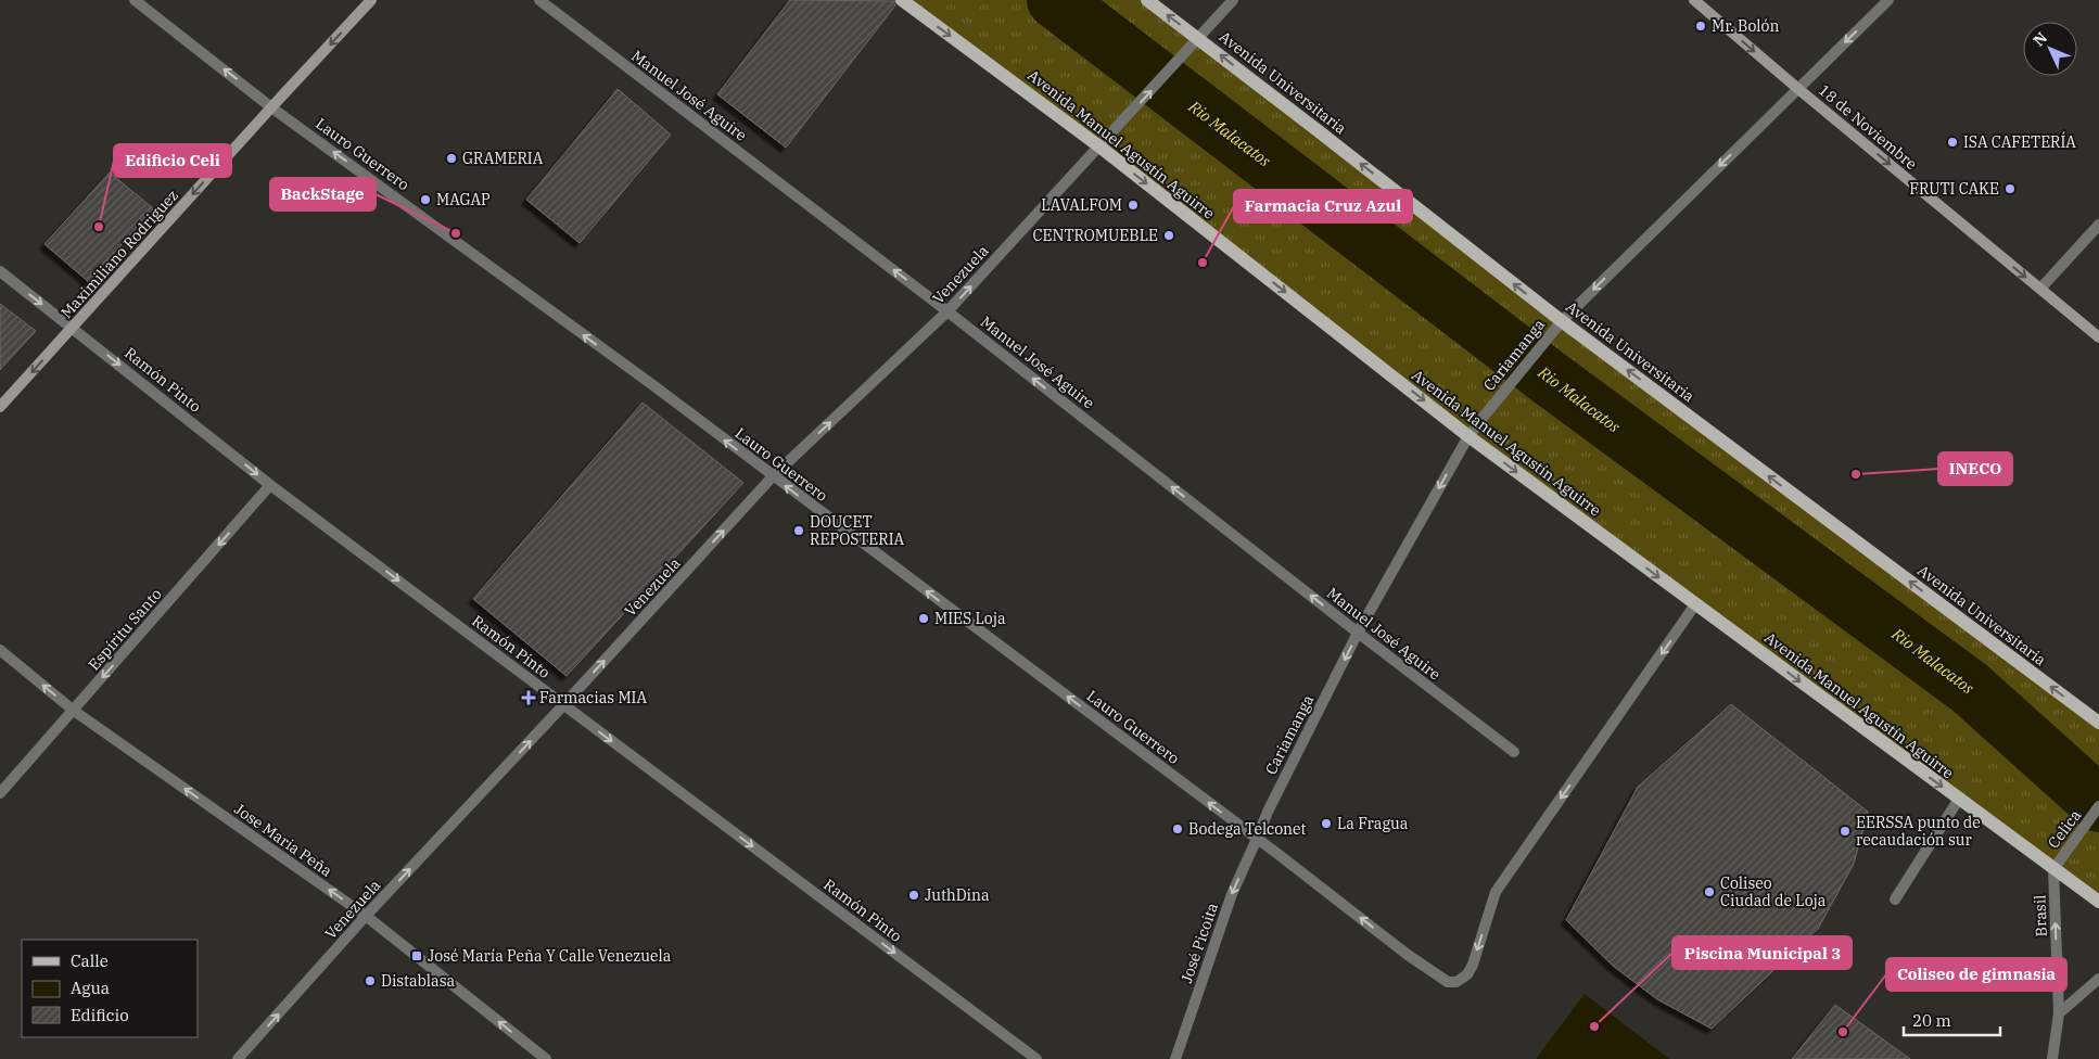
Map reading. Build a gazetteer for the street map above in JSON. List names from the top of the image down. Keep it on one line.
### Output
{"streets":{"main road":["Avenida Universitaria","Avenida Manuel Agustín Aguirre"],"street":["Manuel José Aguire","18 de Noviembre","Lauro Guerrero","Maximiliano Rodriguez","Venezuela","Cariamanga","Ramón Pinto","Espíritu Santo","Celica","Jose Maria Peña","Brasil","José Picoita"]},"crossings":[["Avenida Universitaria","Venezuela"],["Avenida Universitaria","Cariamanga"],["Manuel José Aguire","Venezuela"],["Manuel José Aguire","Cariamanga"],["18 de Noviembre","Cariamanga"],["Avenida Manuel Agustín Aguirre","Lauro Guerrero"],["Avenida Manuel Agustín Aguirre","Venezuela"],["Avenida Manuel Agustín Aguirre","Cariamanga"],["Avenida Manuel Agustín Aguirre","Celica"],["Avenida Manuel Agustín Aguirre","Brasil"],["Lauro Guerrero","Maximiliano Rodriguez"],["Lauro Guerrero","Venezuela"],["Lauro Guerrero","Cariamanga"],["Lauro Guerrero","José Picoita"],["Maximiliano Rodriguez","Ramón Pinto"],["Venezuela","Ramón Pinto"],["Venezuela","Jose Maria Peña"],["Cariamanga","José Picoita"],["Ramón Pinto","Espíritu Santo"],["Espíritu Santo","Jose Maria Peña"],["Celica","Brasil"]],"one_way":["Avenida Universitaria","Manuel José Aguire","18 de Noviembre","Avenida Manuel Agustín Aguirre","Maximiliano Rodriguez","Venezuela","Cariamanga","Ramón Pinto","Espíritu Santo","Jose Maria Peña","Brasil","José Picoita"],"water":["Rio Malacatos"],"places":{"other":["Mr. Bolón","ISA CAFETERÍA","GRAMERIA","FRUTI CAKE","MAGAP","LAVALFOM","Edificio Celi","BackStage","CENTROMUEBLE","Farmacia Cruz Azul","INECO","DOUCET REPOSTERIA","MIES Loja","La Fragua","Bodega Telconet","EERSSA punto de recaudación sur","Coliseo Ciudad de Loja","JuthDina","Distablasa","Piscina Municipal 3","Coliseo de gimnasia"],"health":["Farmacias MIA"],"transit":["José María Peña Y Calle Venezuela"]},"legend":["Calle","Agua","Edificio"],"scale_bar":"20 m","north":"top left"}
